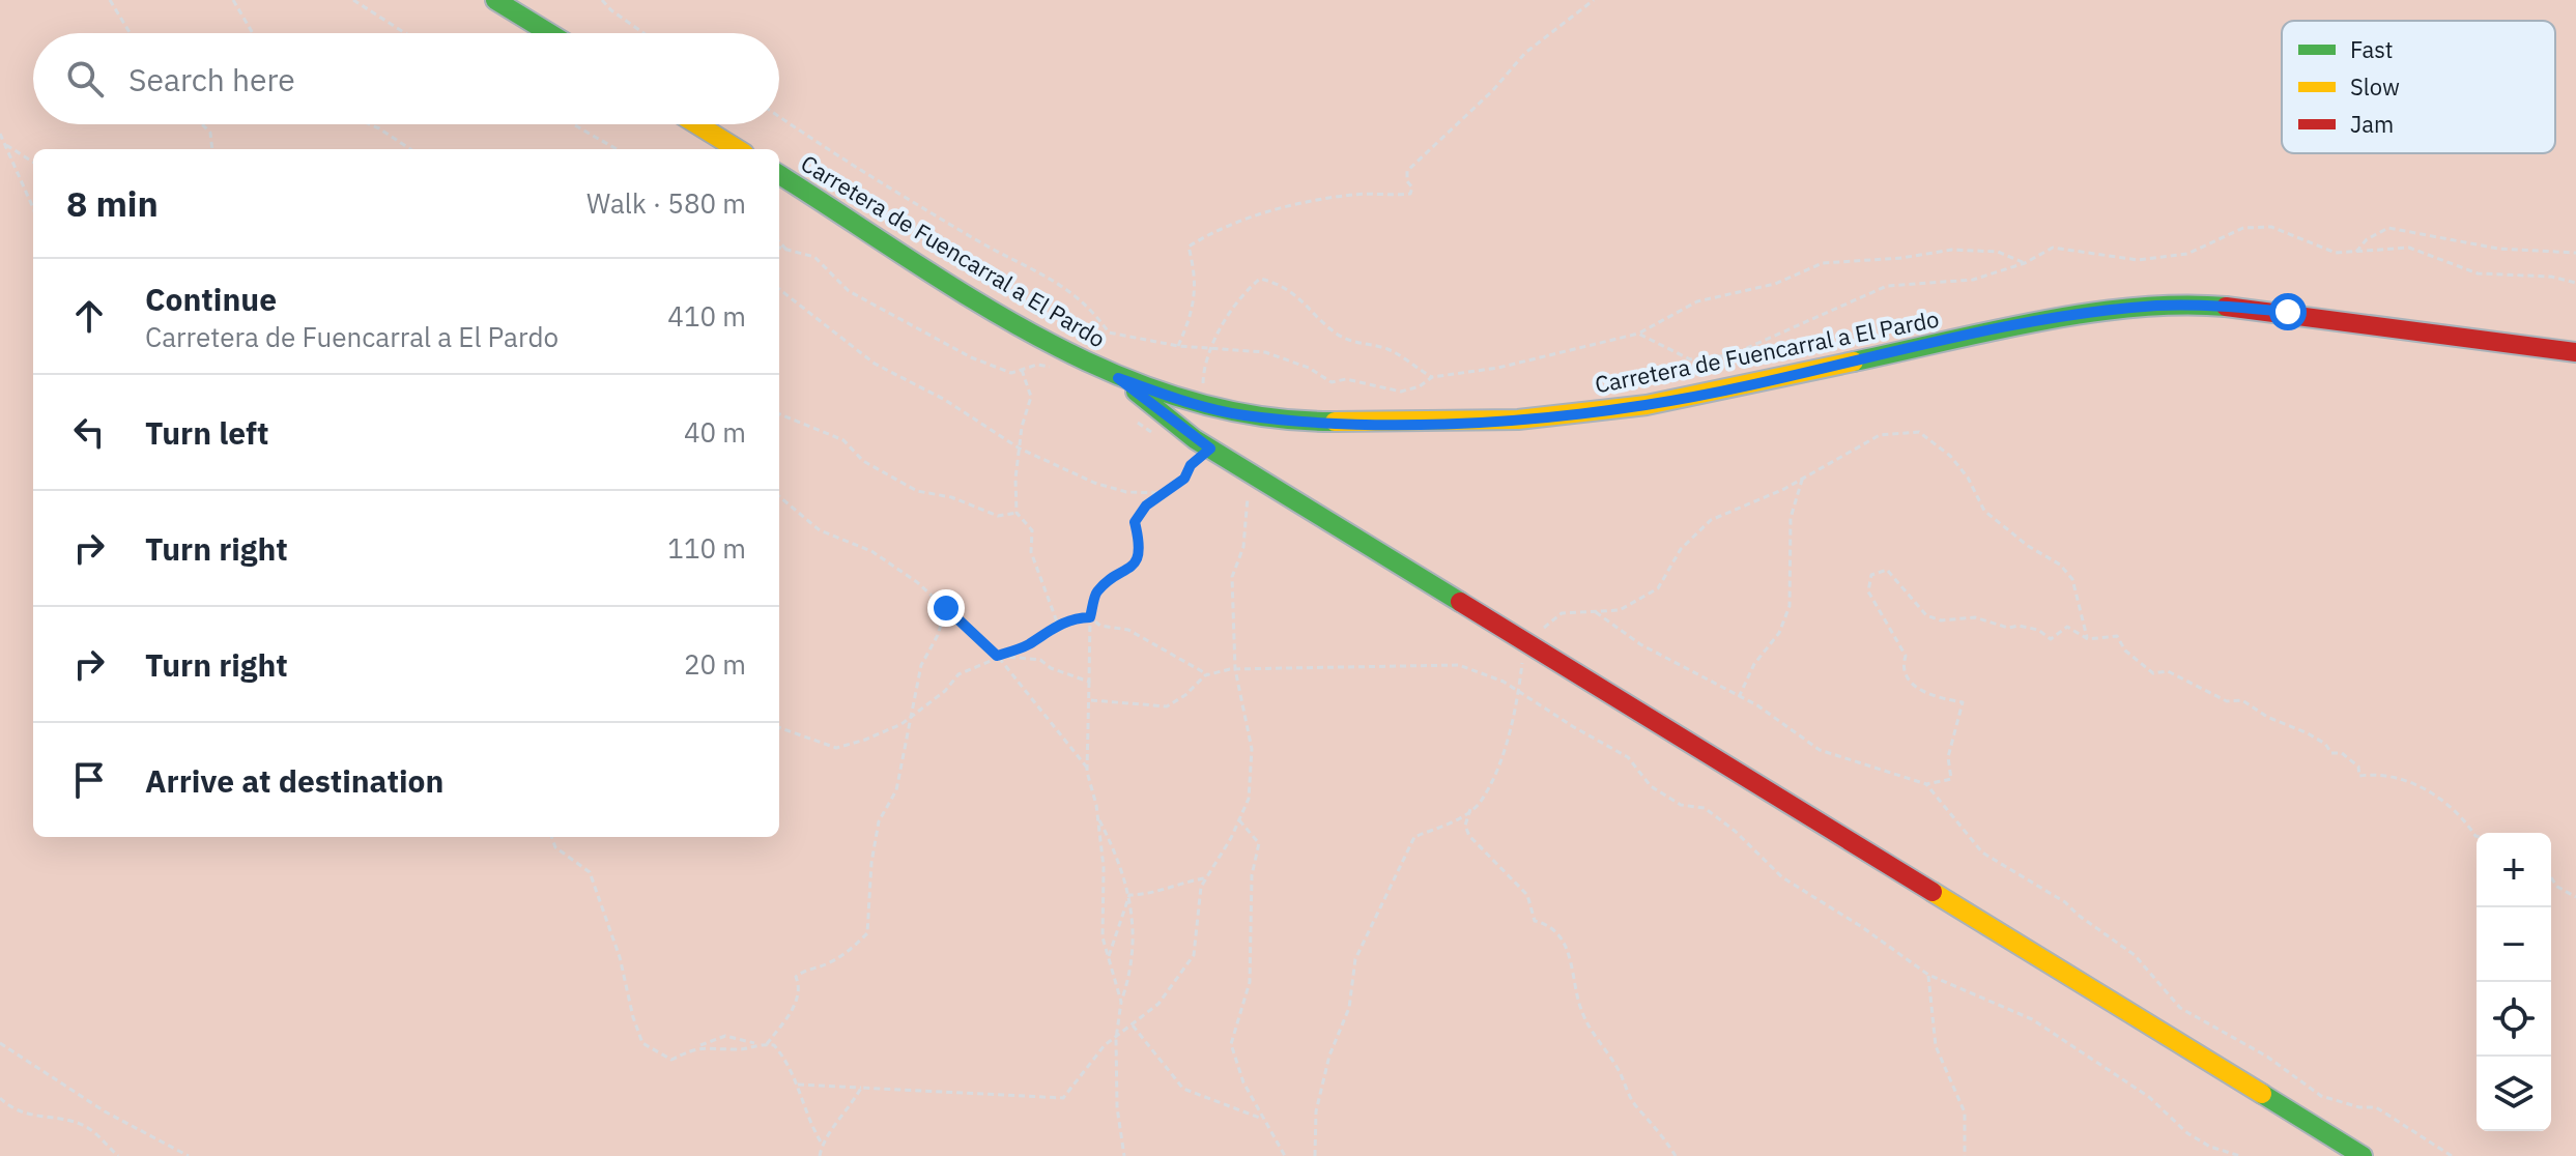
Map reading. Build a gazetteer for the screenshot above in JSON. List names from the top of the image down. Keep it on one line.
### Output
{"streets":{"street":["Carretera de Fuencarral a El Pardo"]},"legend":["Fast","Slow","Jam"],"page":{"search":"Search here","heading":["8 min","Walk · 580 m"],"list":[["Continue","Carretera de Fuencarral a El Pardo","410 m"],["Turn left","40 m"],["Turn right","110 m"],["Turn right","20 m"],"Arrive at destination"],"map_buttons":["+","−"]}}
